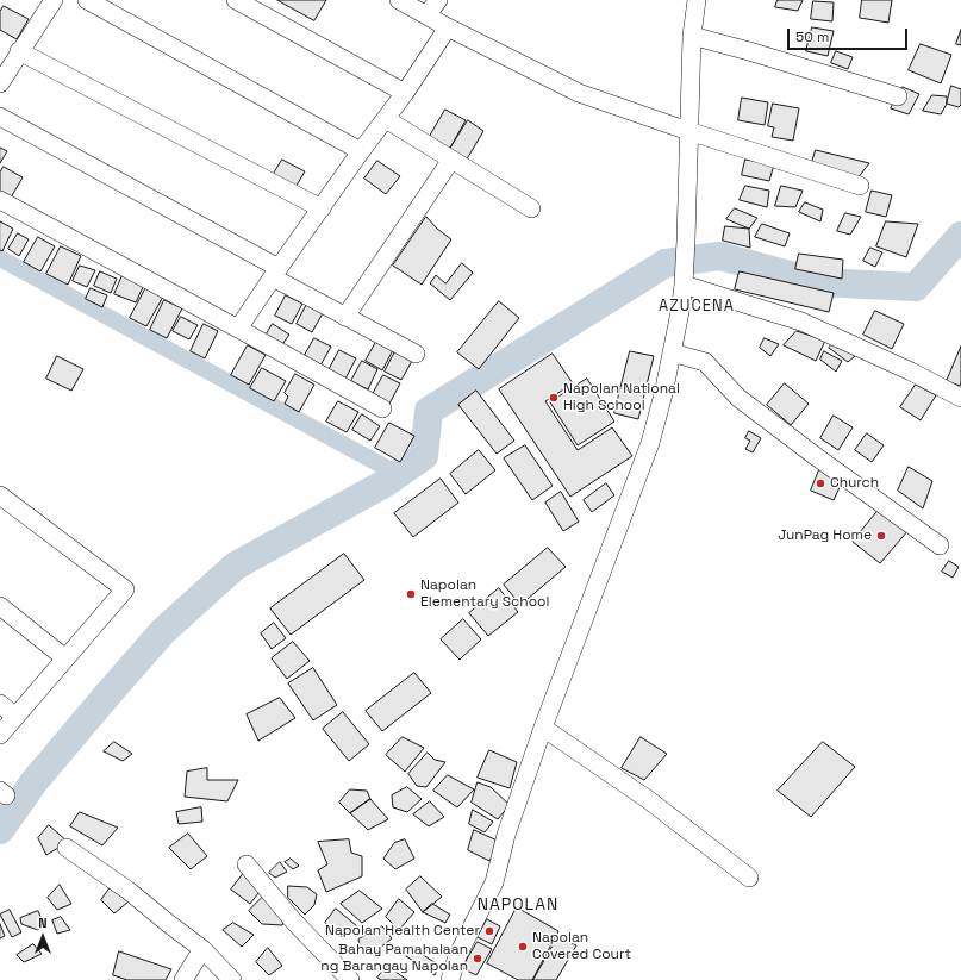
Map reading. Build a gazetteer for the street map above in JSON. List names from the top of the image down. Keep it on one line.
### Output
{"districts":["AZUCENA","NAPOLAN"],"places":["Napolan National High School","Church","JunPag Home","Napolan Elementary School","Napolan Health Center","Napolan Covered Court","Bahay Pamahalaan ng Barangay Napolan"],"scale_bar":"50 m","north":"top"}
